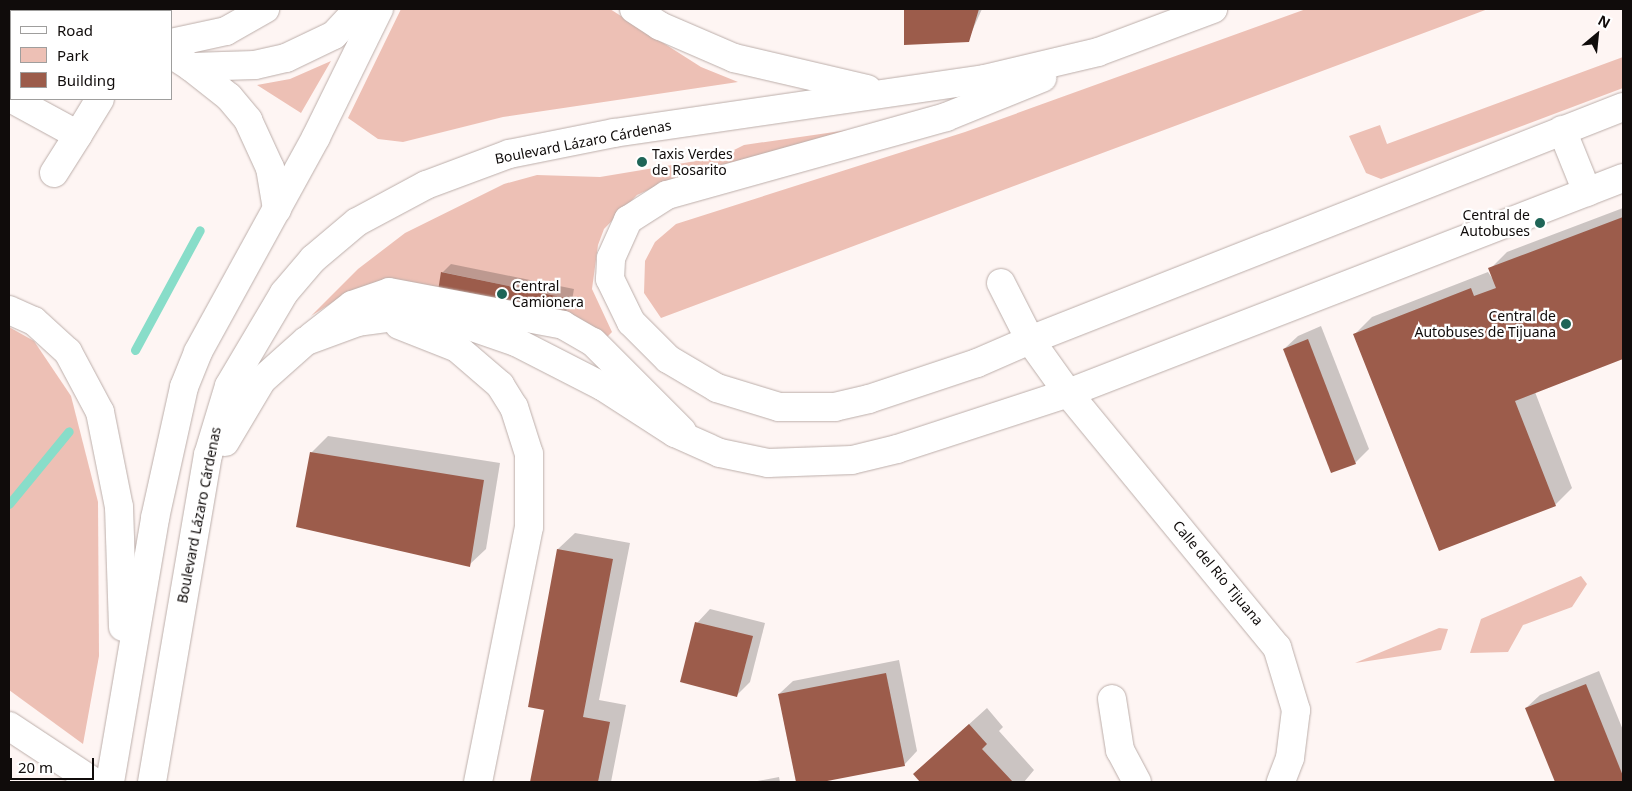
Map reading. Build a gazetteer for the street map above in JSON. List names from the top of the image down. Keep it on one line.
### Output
{"streets":{"main road":["Boulevard Lázaro Cárdenas","Calle del Río Tijuana"]},"places":["Taxis Verdes de Rosarito","Central de Autobuses","Central Camionera","Central de Autobuses de Tijuana"],"legend":["Road","Park","Building"],"scale_bar":"20 m","north":"top right"}
